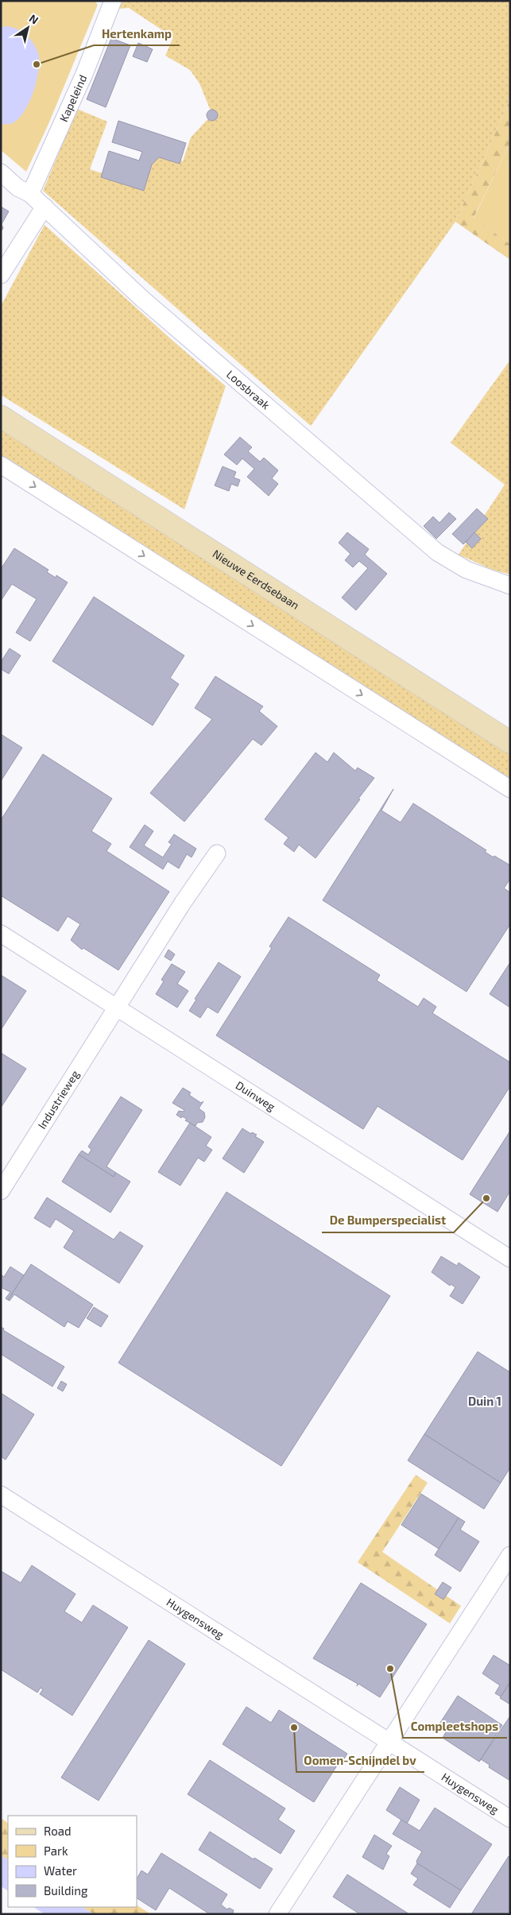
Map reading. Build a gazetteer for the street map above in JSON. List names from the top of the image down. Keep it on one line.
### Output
{"streets":{"main road":["Nieuwe Eerdsebaan"],"street":["Kapeleind","Loosbraak","Duinweg","Industrieweg","Huygensweg"]},"crossings":[["Kapeleind","Loosbraak"],["Duinweg","Industrieweg"]],"districts":["Duin 1"],"places":["Hertenkamp","De Bumperspecialist","Compleetshops","Oomen-Schijndel bv"],"legend":["Road","Park","Water","Building"],"north":"top right"}
